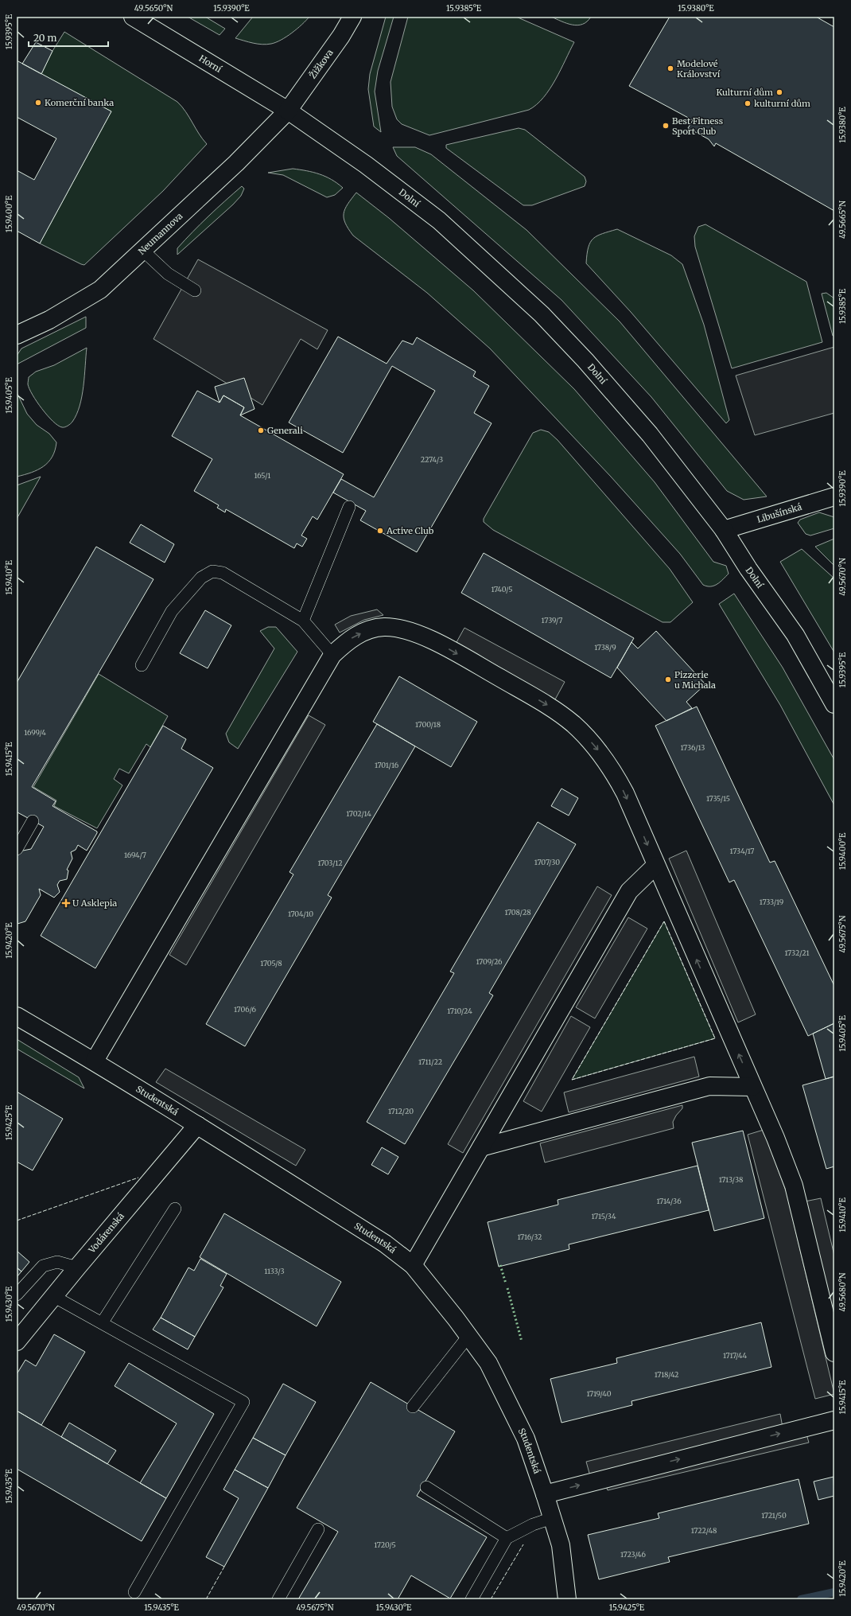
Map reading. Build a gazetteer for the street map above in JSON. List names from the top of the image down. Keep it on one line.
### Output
{"streets":{"street":["Horní","Žižkova","Dolní","Neumannova","Libušínská","Studentská","Vodárenská"]},"crossings":[["Horní","Žižkova"],["Horní","Dolní"],["Horní","Neumannova"],["Žižkova","Dolní"],["Žižkova","Neumannova"],["Dolní","Neumannova"],["Dolní","Libušínská"],["Studentská","Vodárenská"]],"places":{"other":["Modelové Království","Kulturní dům","Komerční banka","kulturní dům","Best Fitness Sport Club","Generali","Active Club","Pizzerie u Michala"],"health":["U Asklepia"]},"house_numbers":["2274/3","165/1","1740/5","1739/7","1738/9","1700/18","1699/4","1736/13","1701/16","1735/15","1702/14","1734/17","1694/7","1707/30","1703/12","1733/19","1708/28","1704/10","1732/21","1709/26","1705/8","1706/6","1710/24","1711/22","1712/20","1713/38","1714/36","1715/34","1716/32","1133/3","1717/44","1718/42","1719/40","1721/50","1722/48","1720/5","1723/46"],"scale_bar":"20 m","coordinates":["49.5650°N","15.9390°E","15.9385°E","15.9380°E","15.9395°E","15.9400°E","49.5665°N","15.9405°E","49.5670°N","15.9410°E","15.9415°E","49.5675°N","15.9420°E","15.9425°E","49.5680°N","15.9430°E","15.9435°E"]}
